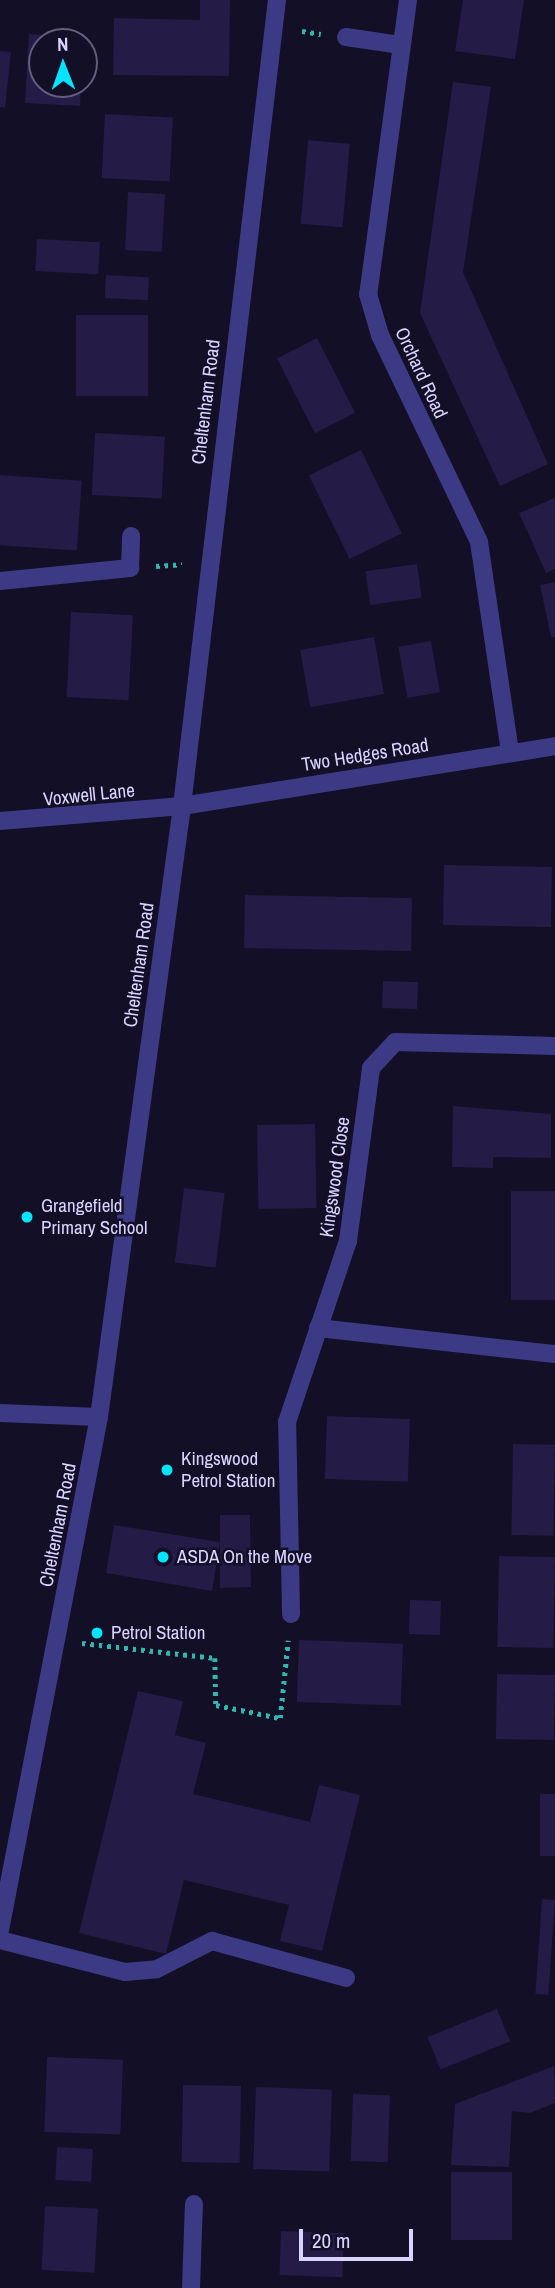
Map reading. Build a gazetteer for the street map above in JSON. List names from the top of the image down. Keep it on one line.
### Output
{"streets":{"street":["Orchard Road","Cheltenham Road","Two Hedges Road","Voxwell Lane","Kingswood Close"]},"crossings":[["Orchard Road","Two Hedges Road"],["Cheltenham Road","Two Hedges Road"],["Cheltenham Road","Voxwell Lane"],["Two Hedges Road","Voxwell Lane"]],"places":["Grangefield Primary School","Kingswood Petrol Station","ASDA On the Move","Petrol Station"],"scale_bar":"20 m","north":"top"}
